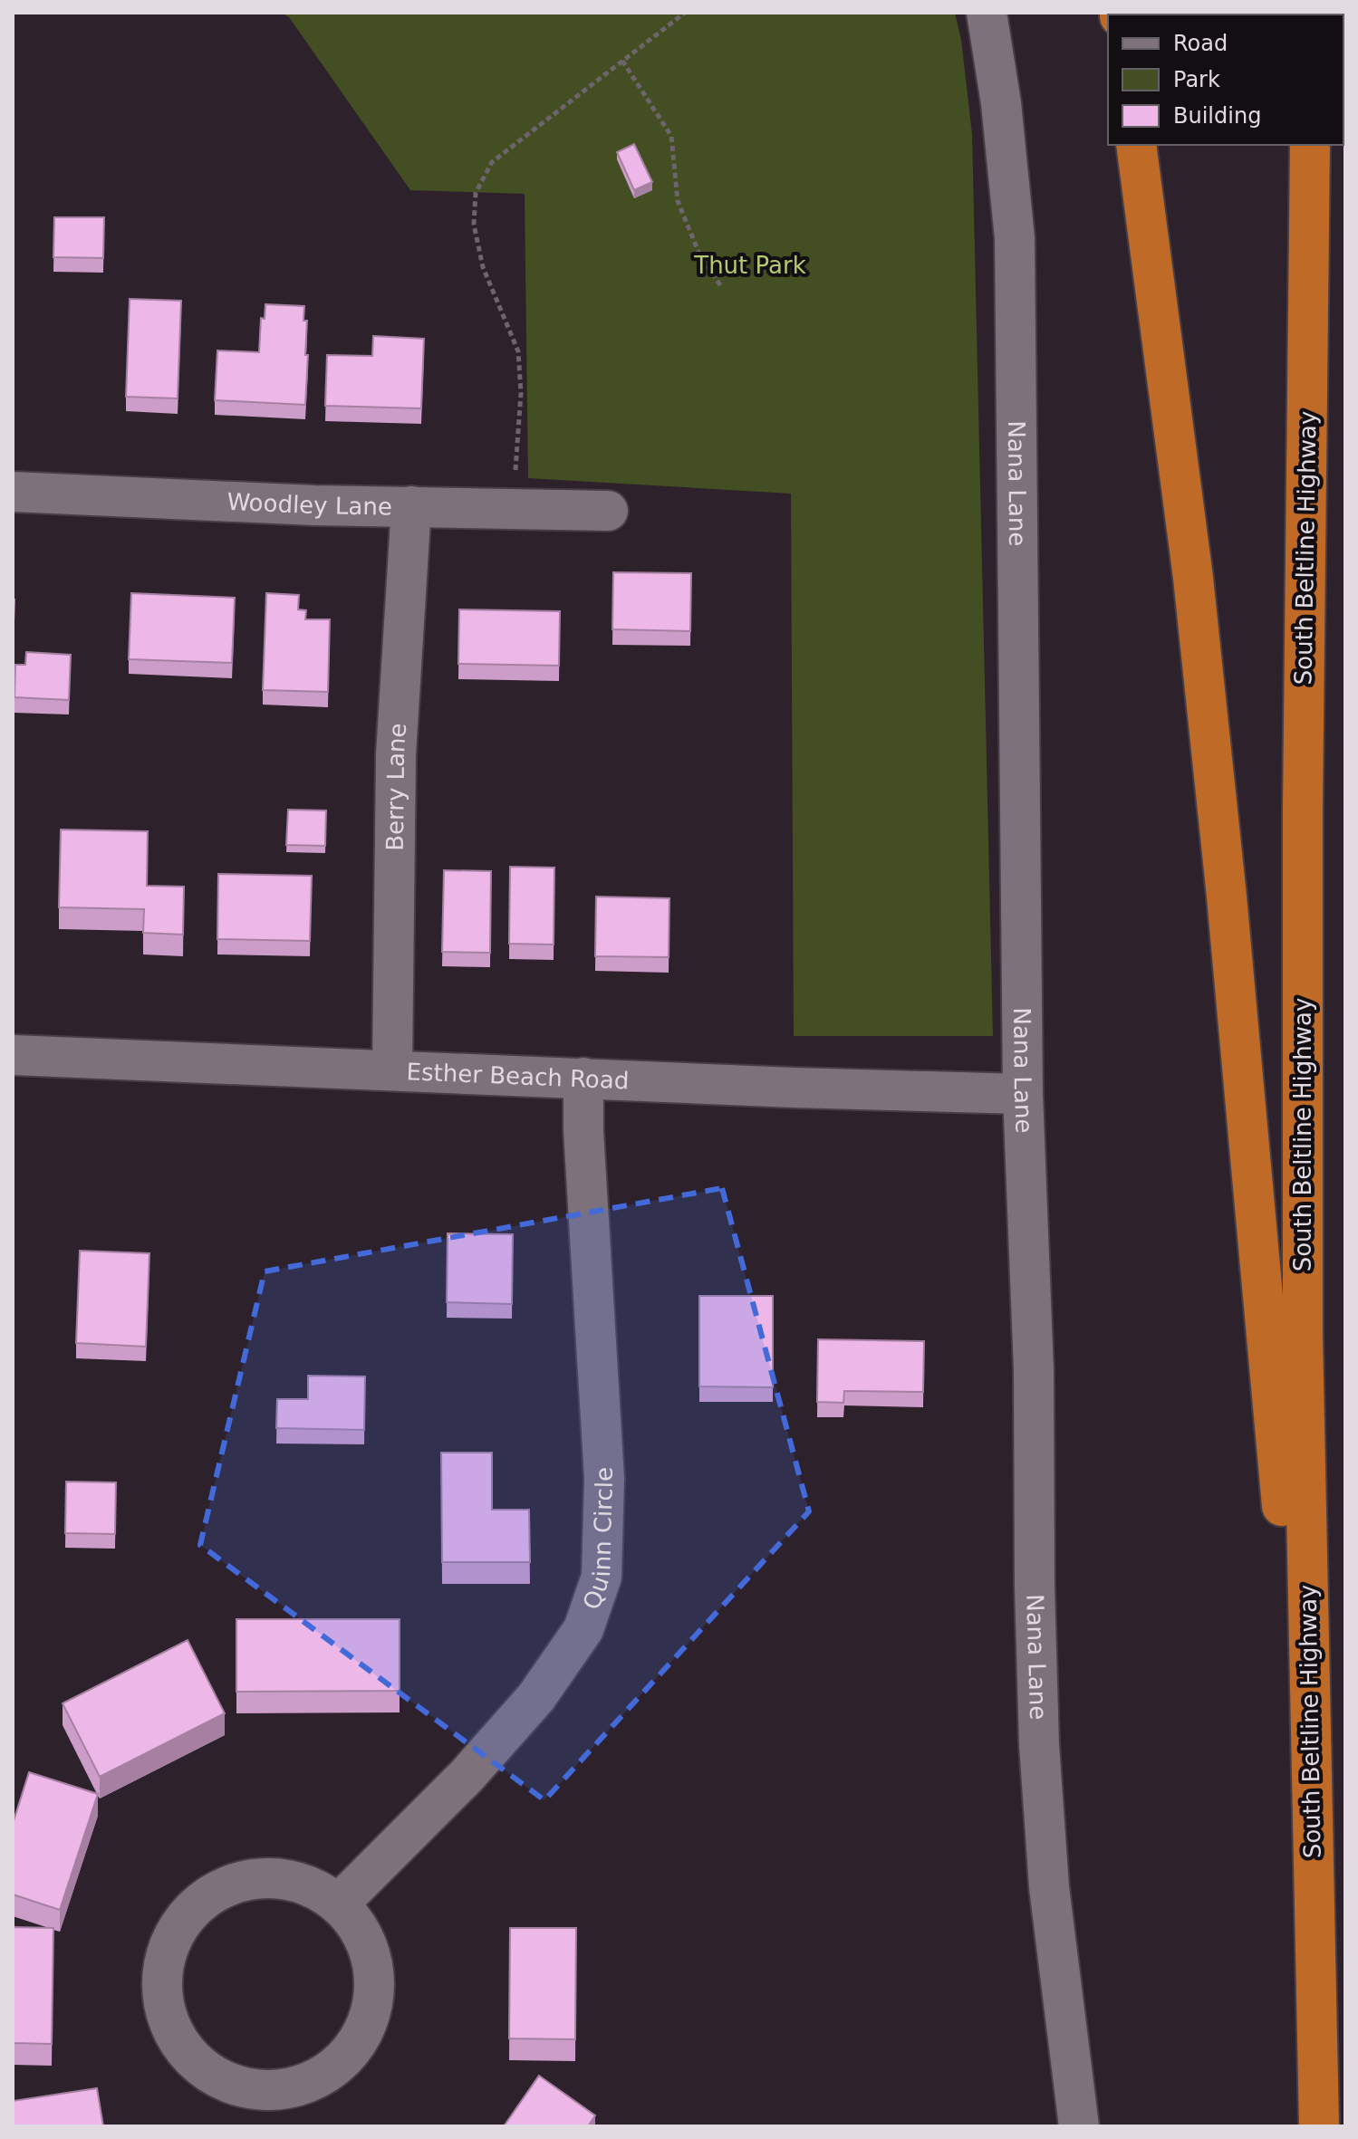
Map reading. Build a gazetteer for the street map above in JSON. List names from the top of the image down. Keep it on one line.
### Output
{"streets":{"highway":["South Beltline Highway"],"street":["Nana Lane","Woodley Lane","Berry Lane","Esther Beach Road","Quinn Circle"]},"crossings":[["Nana Lane","Esther Beach Road"],["Woodley Lane","Berry Lane"],["Berry Lane","Esther Beach Road"],["Esther Beach Road","Quinn Circle"]],"parks":["Thut Park"],"legend":["Road","Park","Building"]}
